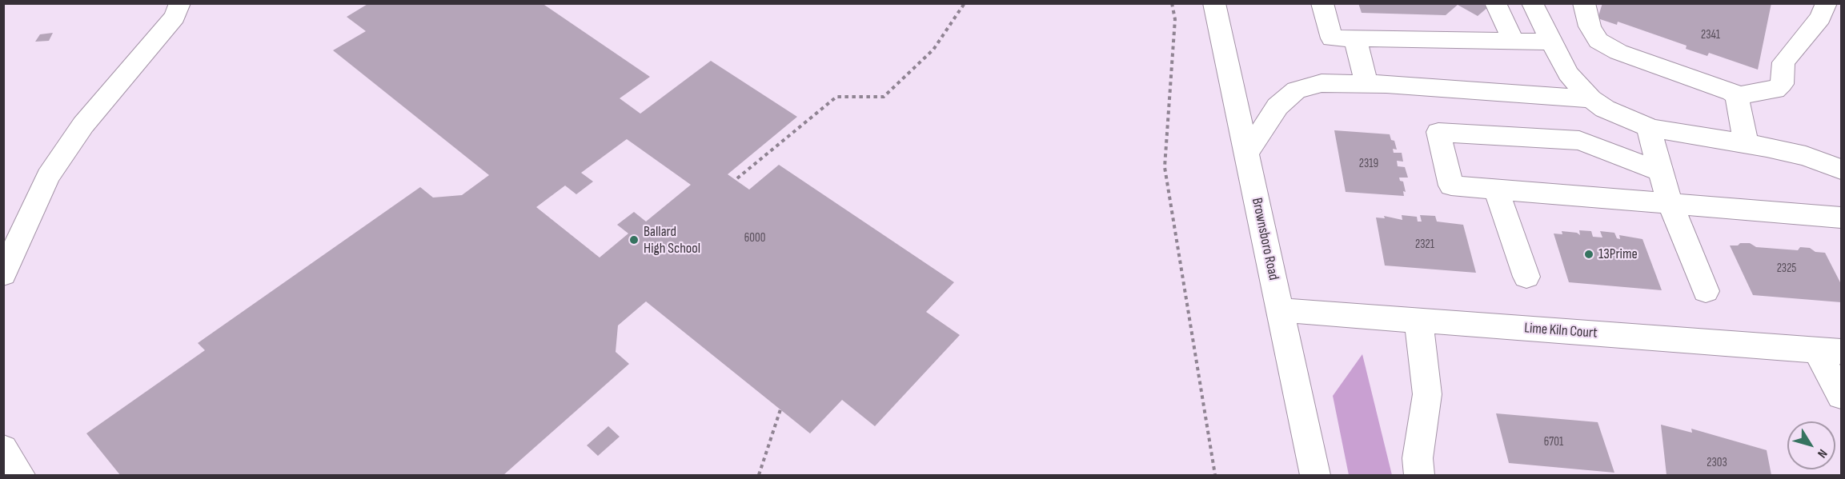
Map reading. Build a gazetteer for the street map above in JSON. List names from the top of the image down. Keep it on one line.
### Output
{"streets":{"street":["Brownsboro Road","Lime Kiln Court"]},"crossings":[["Brownsboro Road","Lime Kiln Court"]],"places":["Ballard High School","13Prime"],"house_numbers":["2341","2319","6000","2321","2325","6701","2303"],"north":"bottom right"}
